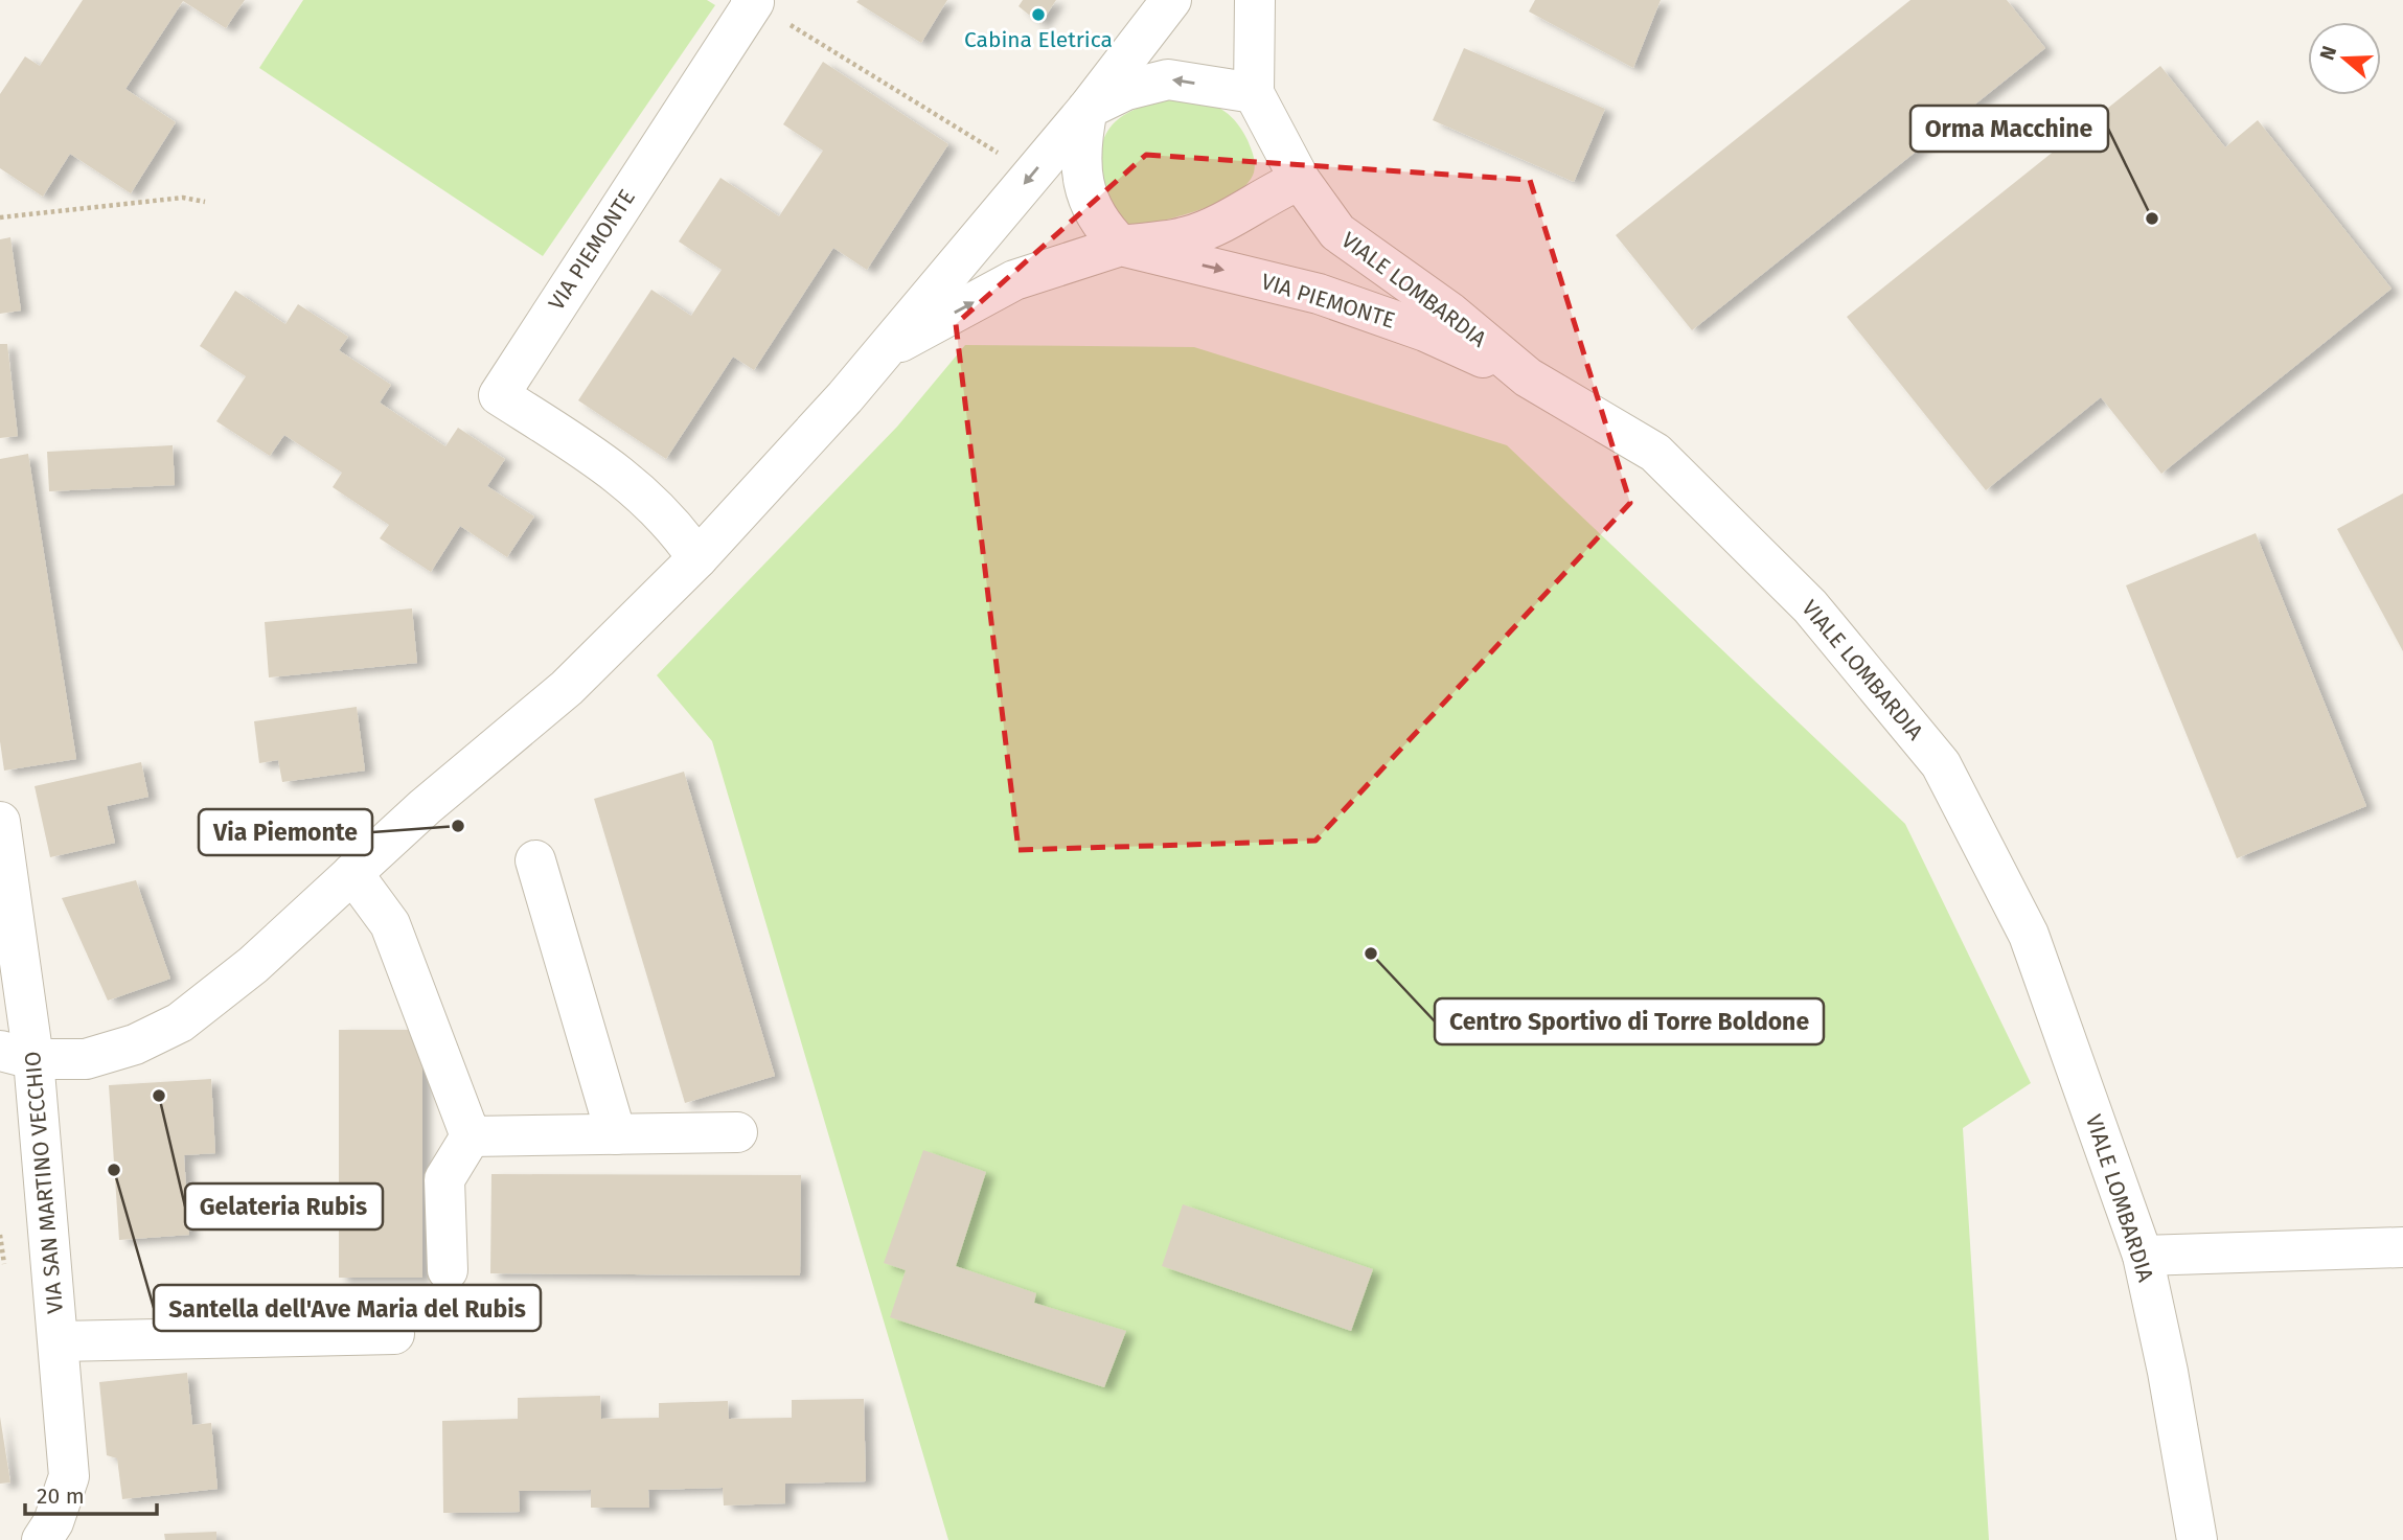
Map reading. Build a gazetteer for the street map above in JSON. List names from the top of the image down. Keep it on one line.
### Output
{"streets":{"street":["VIA PIEMONTE","VIALE LOMBARDIA","VIA SAN MARTINO VECCHIO"]},"crossings":[["VIA PIEMONTE","VIALE LOMBARDIA"]],"one_way":["VIA PIEMONTE"],"places":["Cabina Eletrica","Orma Macchine","Via Piemonte","Centro Sportivo di Torre Boldone","Gelateria Rubis","Santella dell'Ave Maria del Rubis"],"scale_bar":"20 m","north":"left"}
